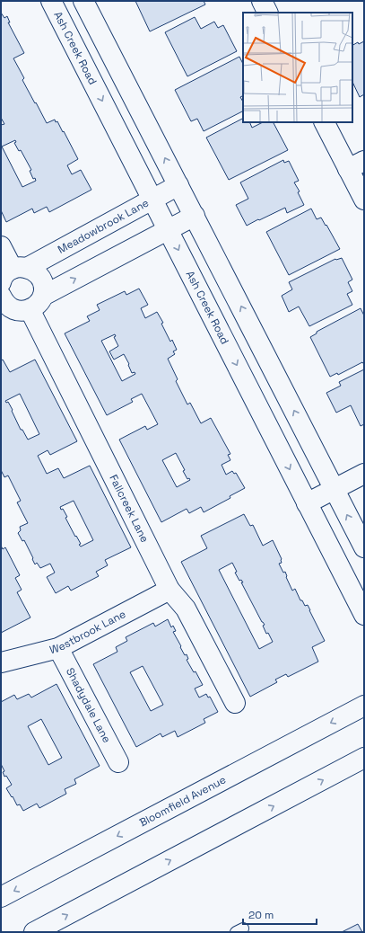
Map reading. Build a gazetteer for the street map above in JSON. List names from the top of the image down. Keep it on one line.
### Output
{"streets":{"street":["Ash Creek Road","Meadowbrook Lane","Fallcreek Lane","Westbrook Lane","Shadydale Lane","Bloomfield Avenue"]},"crossings":[["Ash Creek Road","Meadowbrook Lane"],["Meadowbrook Lane","Fallcreek Lane"],["Fallcreek Lane","Westbrook Lane"],["Westbrook Lane","Shadydale Lane"]],"scale_bar":"20 m"}
